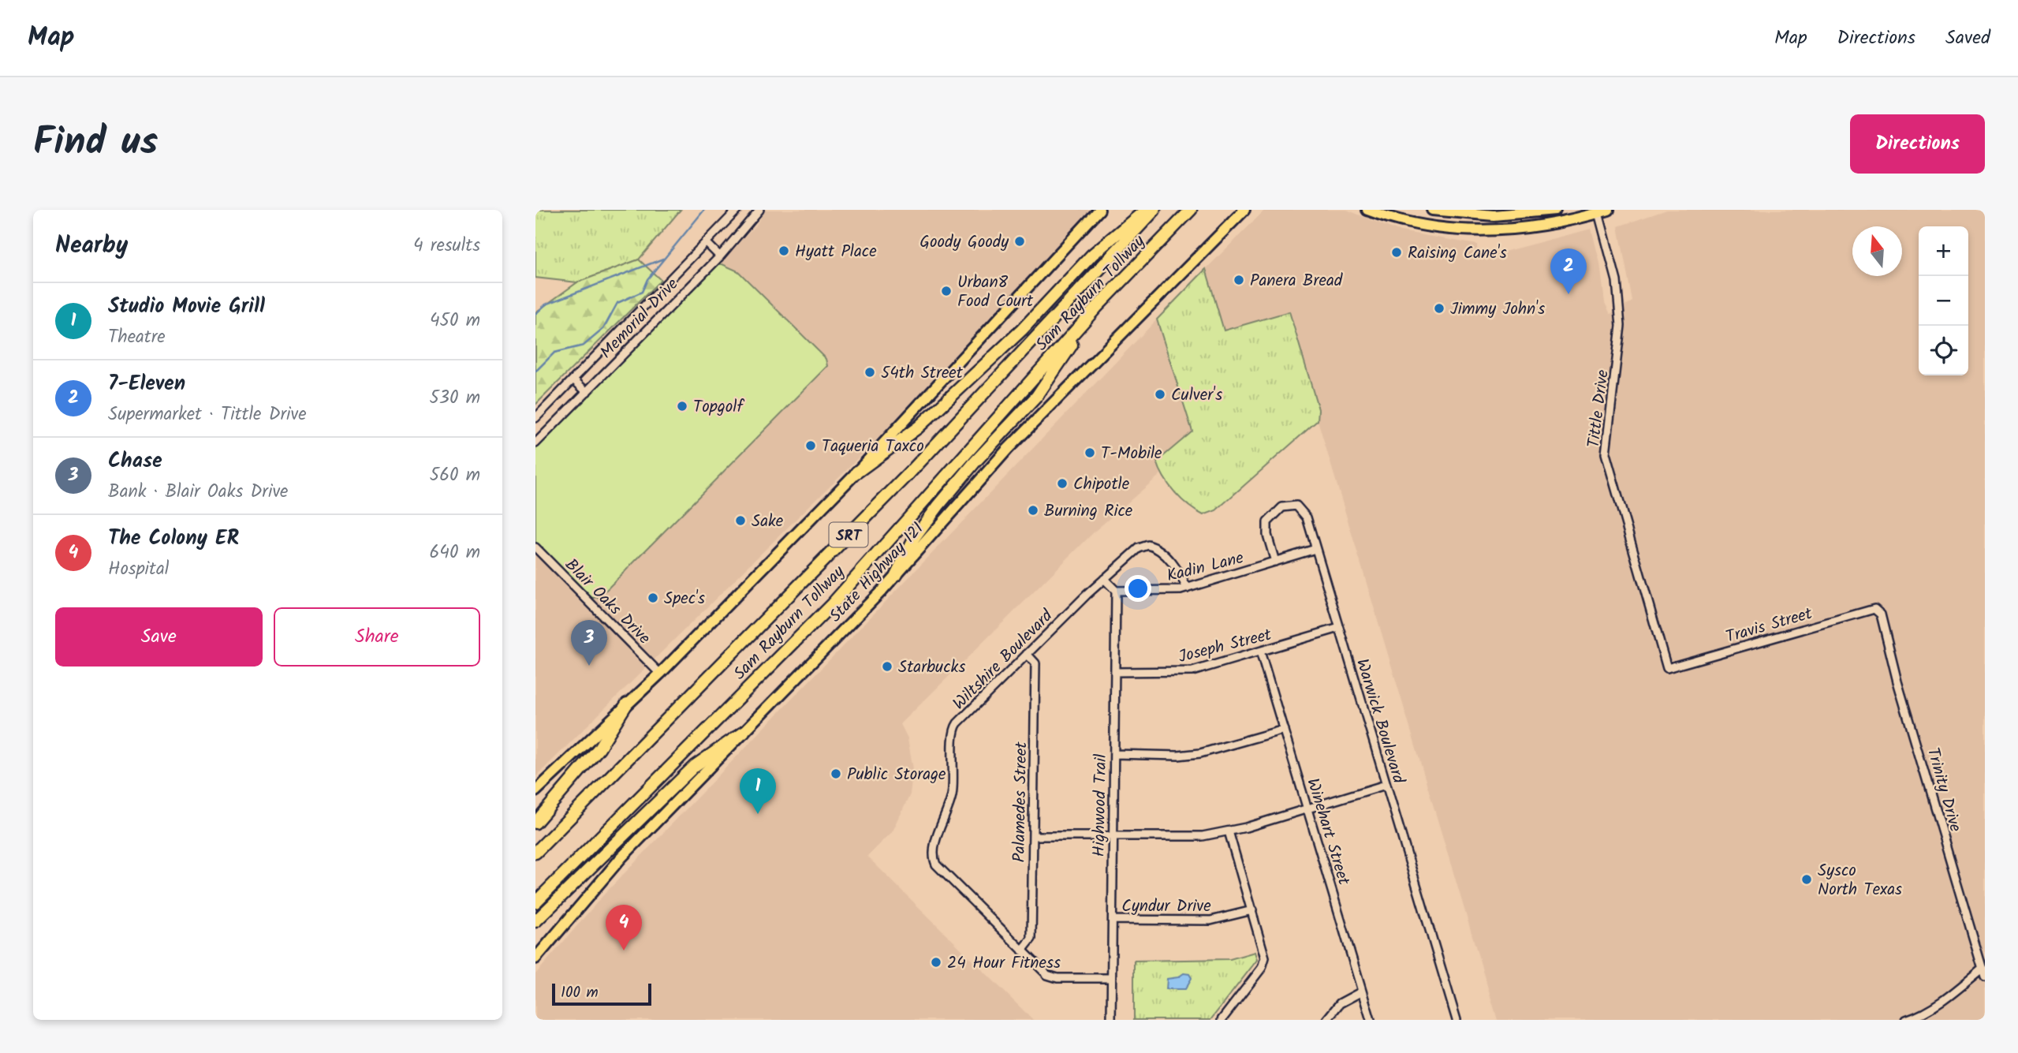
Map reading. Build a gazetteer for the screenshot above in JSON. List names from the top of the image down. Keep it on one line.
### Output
{"streets":{"highway":["Sam Rayburn Tollway","SRT"],"main road":["State Highway 121"],"street":["Memorial Drive","Tittle Drive","Kadin Lane","Blair Oaks Drive","Travis Street","Joseph Street","Wiltshire Boulevard","Warwick Boulevard","Trinity Drive","Palamedes Street","Highwood Trail","Winehart Street","Cyndur Drive"]},"crossings":[["Tittle Drive","Travis Street"],["Kadin Lane","Wiltshire Boulevard"],["Kadin Lane","Warwick Boulevard"],["Kadin Lane","Highwood Trail"],["Travis Street","Trinity Drive"],["Joseph Street","Warwick Boulevard"],["Joseph Street","Highwood Trail"],["Joseph Street","Winehart Street"],["Wiltshire Boulevard","Palamedes Street"],["Wiltshire Boulevard","Highwood Trail"],["Highwood Trail","Cyndur Drive"]],"places":["Goody Goody","Hyatt Place","Raising Cane's","Panera Bread","Urban8 Food Court","Jimmy John's","54th Street","Culver's","Topgolf","Taqueria Taxco","T-Mobile","Chipotle","Burning Rice","Sake","Spec's","Starbucks","Public Storage","Sysco North Texas","24 Hour Fitness"],"scale_bar":"100 m","north":"top","page":{"header":"Map","nav":["Map","Directions","Saved"],"title":"Find us","buttons":["Directions",["Save","Share"]],"heading":["Nearby","4 results"],"map_buttons":["+","−"],"pins":["2","3","1","4"],"list":[{"mark":"1","name":"Studio Movie Grill","note":"Theatre","value":"450 m"},{"mark":"2","name":"7-Eleven","note":"Supermarket · Tittle Drive","value":"530 m"},{"mark":"3","name":"Chase","note":"Bank · Blair Oaks Drive","value":"560 m"},{"mark":"4","name":"The Colony ER","note":"Hospital","value":"640 m"}],"scale":"100 m"}}
